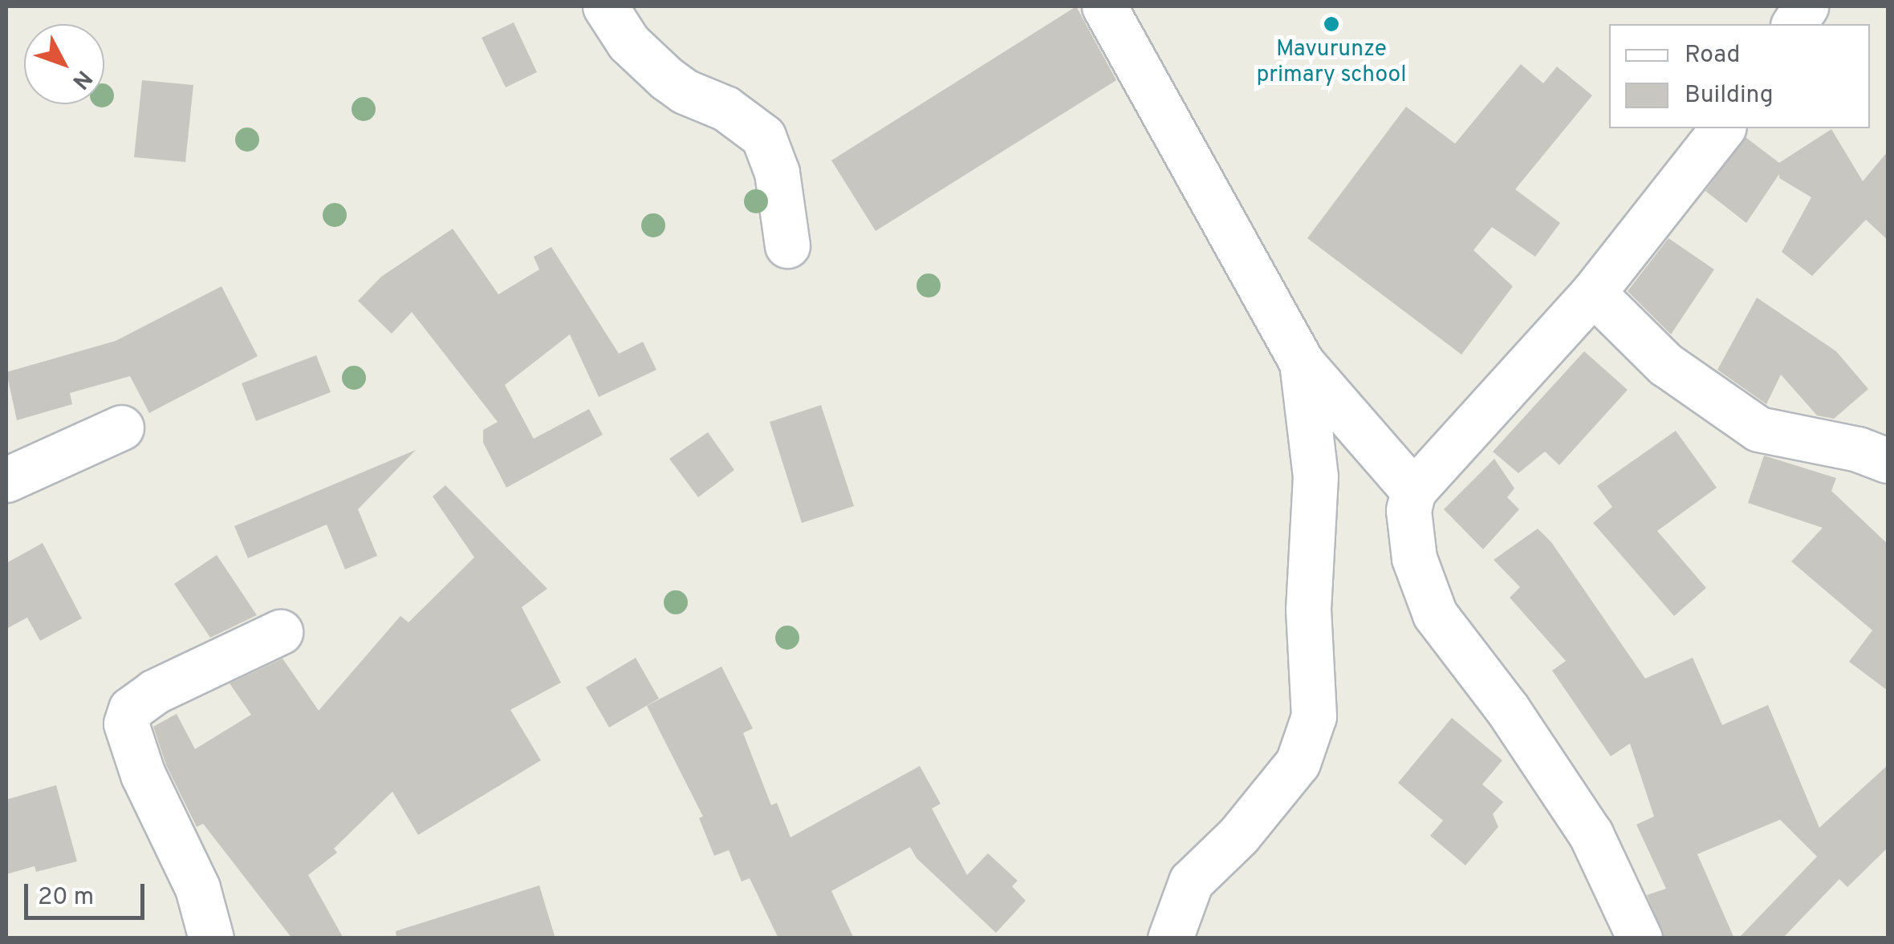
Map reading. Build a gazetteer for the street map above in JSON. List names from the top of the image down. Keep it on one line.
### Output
{"places":["Mavurunze primary school"],"legend":["Road","Building"],"scale_bar":"20 m","north":"bottom right"}
